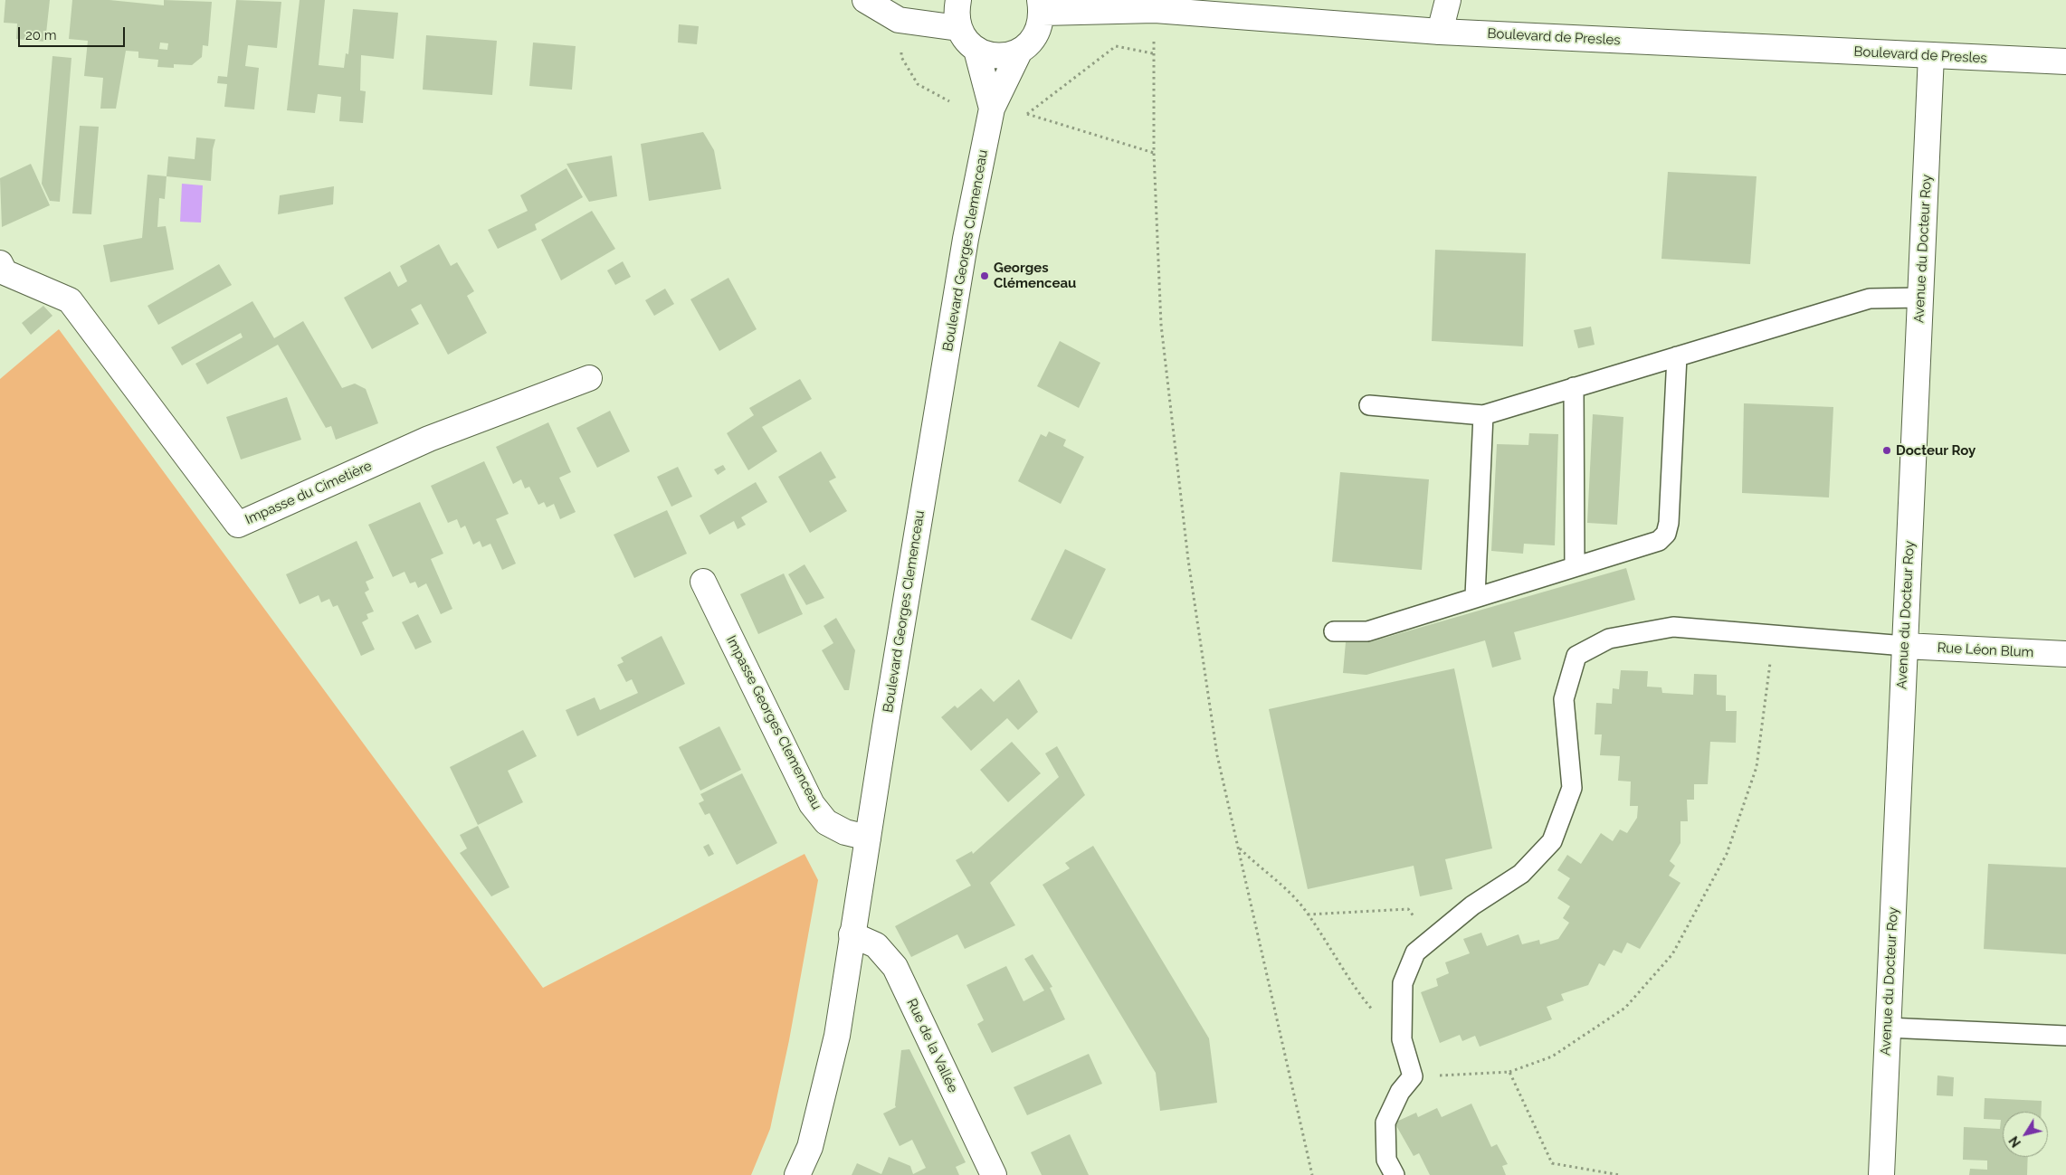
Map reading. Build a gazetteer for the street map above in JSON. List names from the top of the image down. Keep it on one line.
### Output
{"streets":{"street":["Boulevard de Presles","Avenue du Docteur Roy","Boulevard Georges Clemenceau","Impasse du Cimetière","Rue Léon Blum","Impasse Georges Clemenceau","Rue de la Vallée"]},"crossings":[["Boulevard de Presles","Avenue du Docteur Roy"],["Avenue du Docteur Roy","Rue Léon Blum"],["Boulevard Georges Clemenceau","Impasse Georges Clemenceau"],["Boulevard Georges Clemenceau","Rue de la Vallée"]],"places":["Georges Clémenceau","Docteur Roy"],"scale_bar":"20 m","north":"bottom left"}
